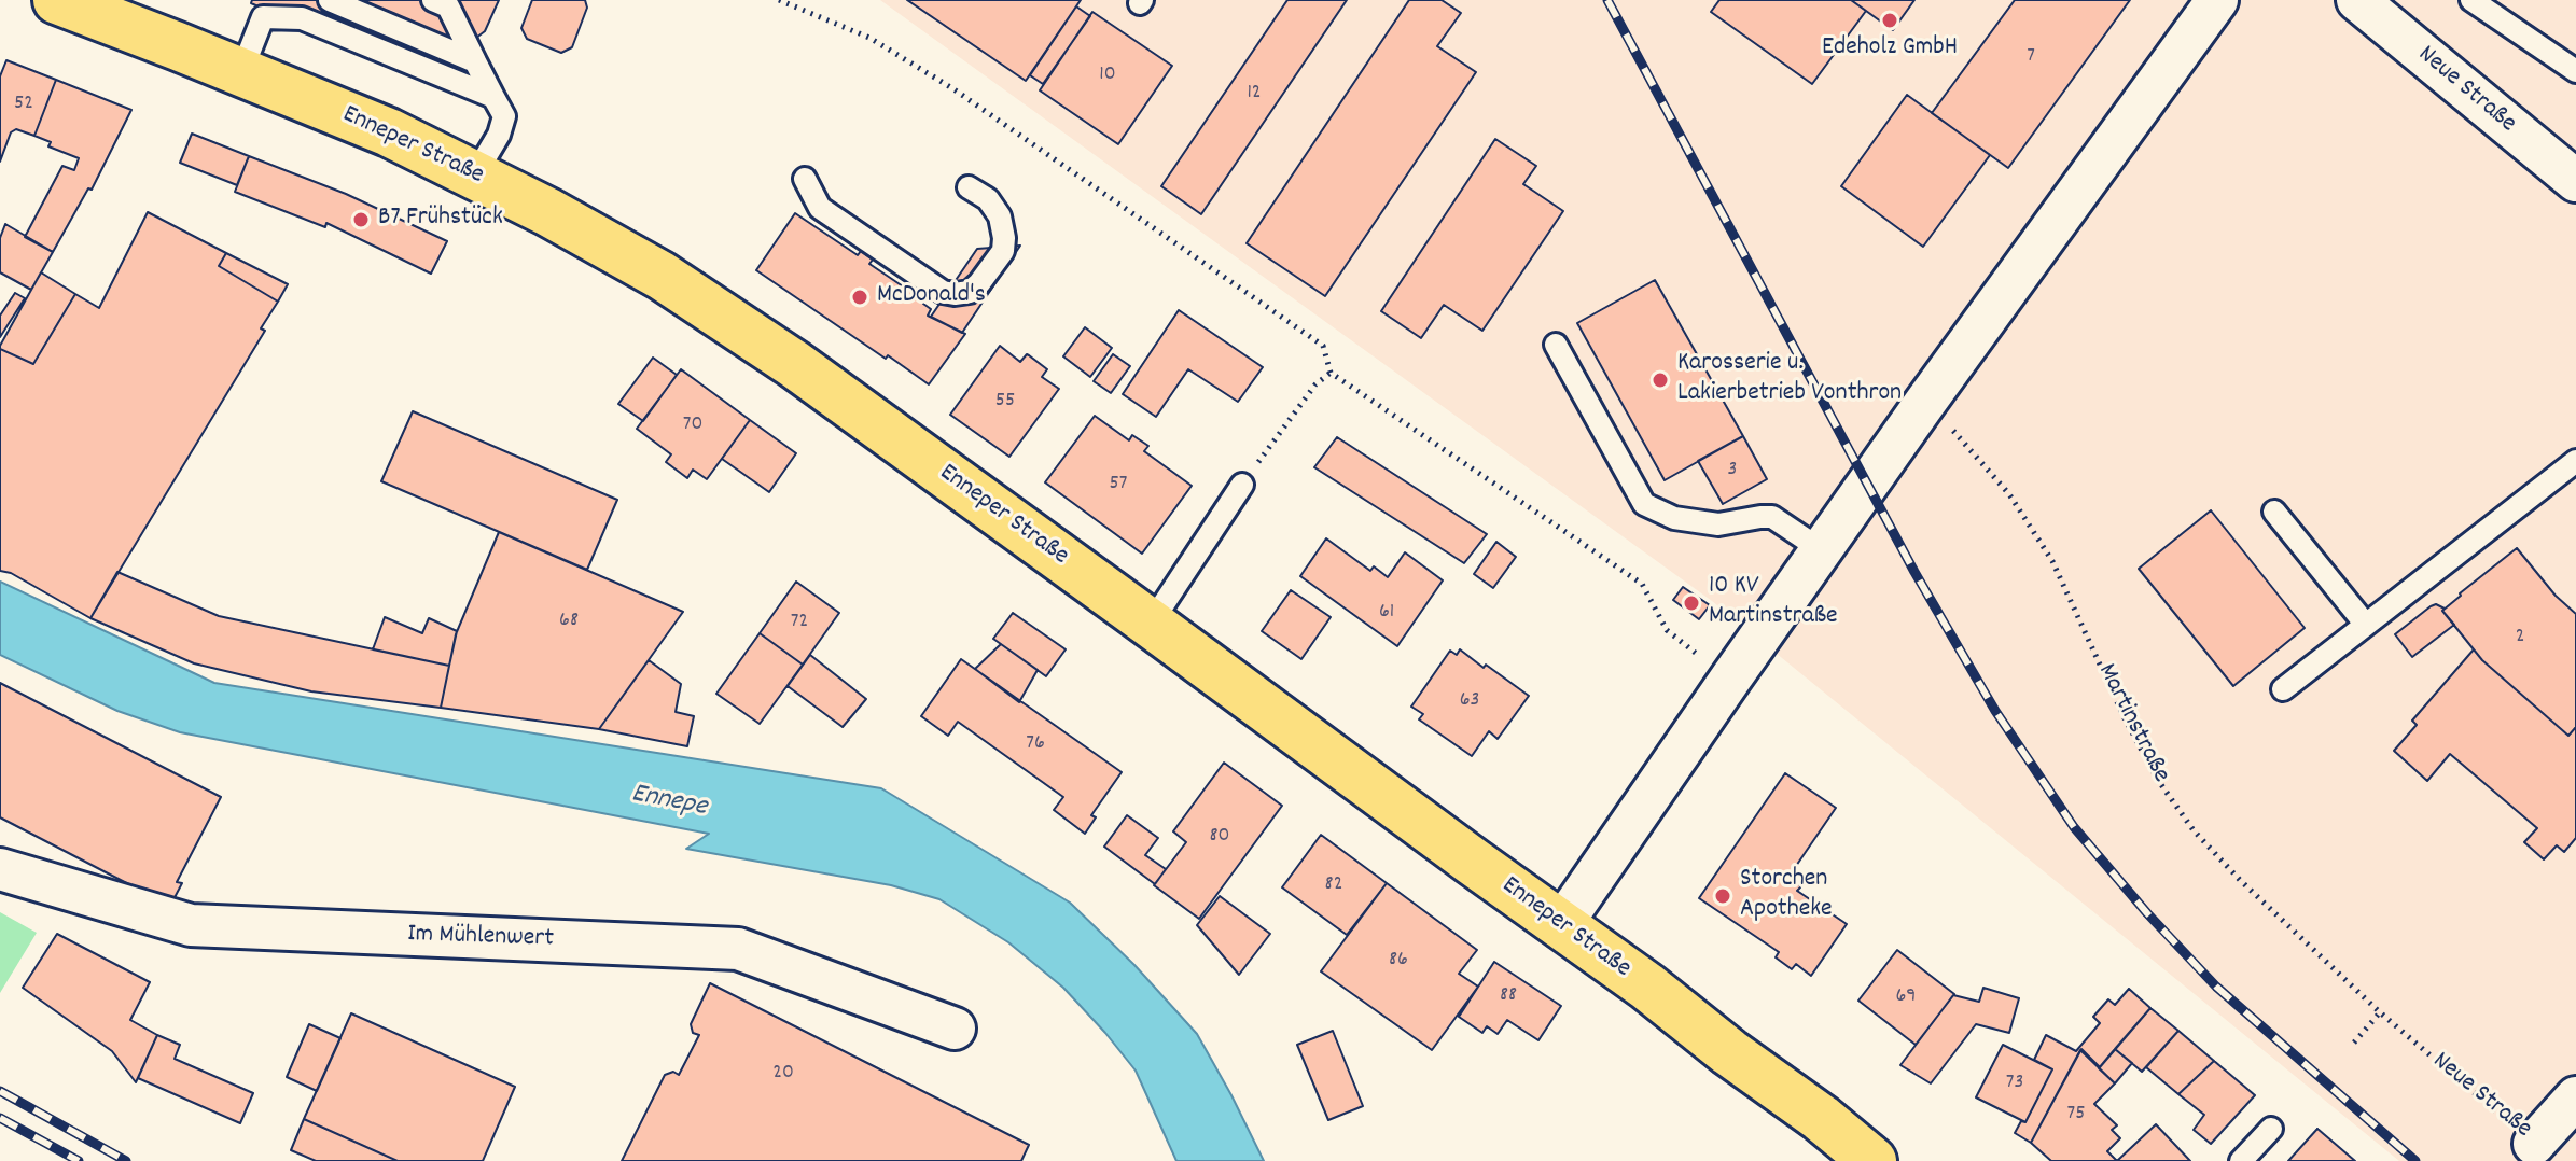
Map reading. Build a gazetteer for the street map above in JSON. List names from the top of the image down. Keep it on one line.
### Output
{"streets":{"main road":["Enneper Straße"],"street":["Neue Straße","Im Mühlenwert"],"path":["Martinstraße"]},"crossings":[["Neue Straße","Martinstraße"]],"water":["Ennepe"],"places":["Edeholz GmbH","B7 Frühstück","McDonald's","Karosserie u. Lakierbetrieb Vonthron","10 KV Martinstraße","Storchen Apotheke"],"house_numbers":["7","10","12","52","55","70","3","57","61","68","72","2","63","76","80","82","86","88","69","20","73","75"]}
